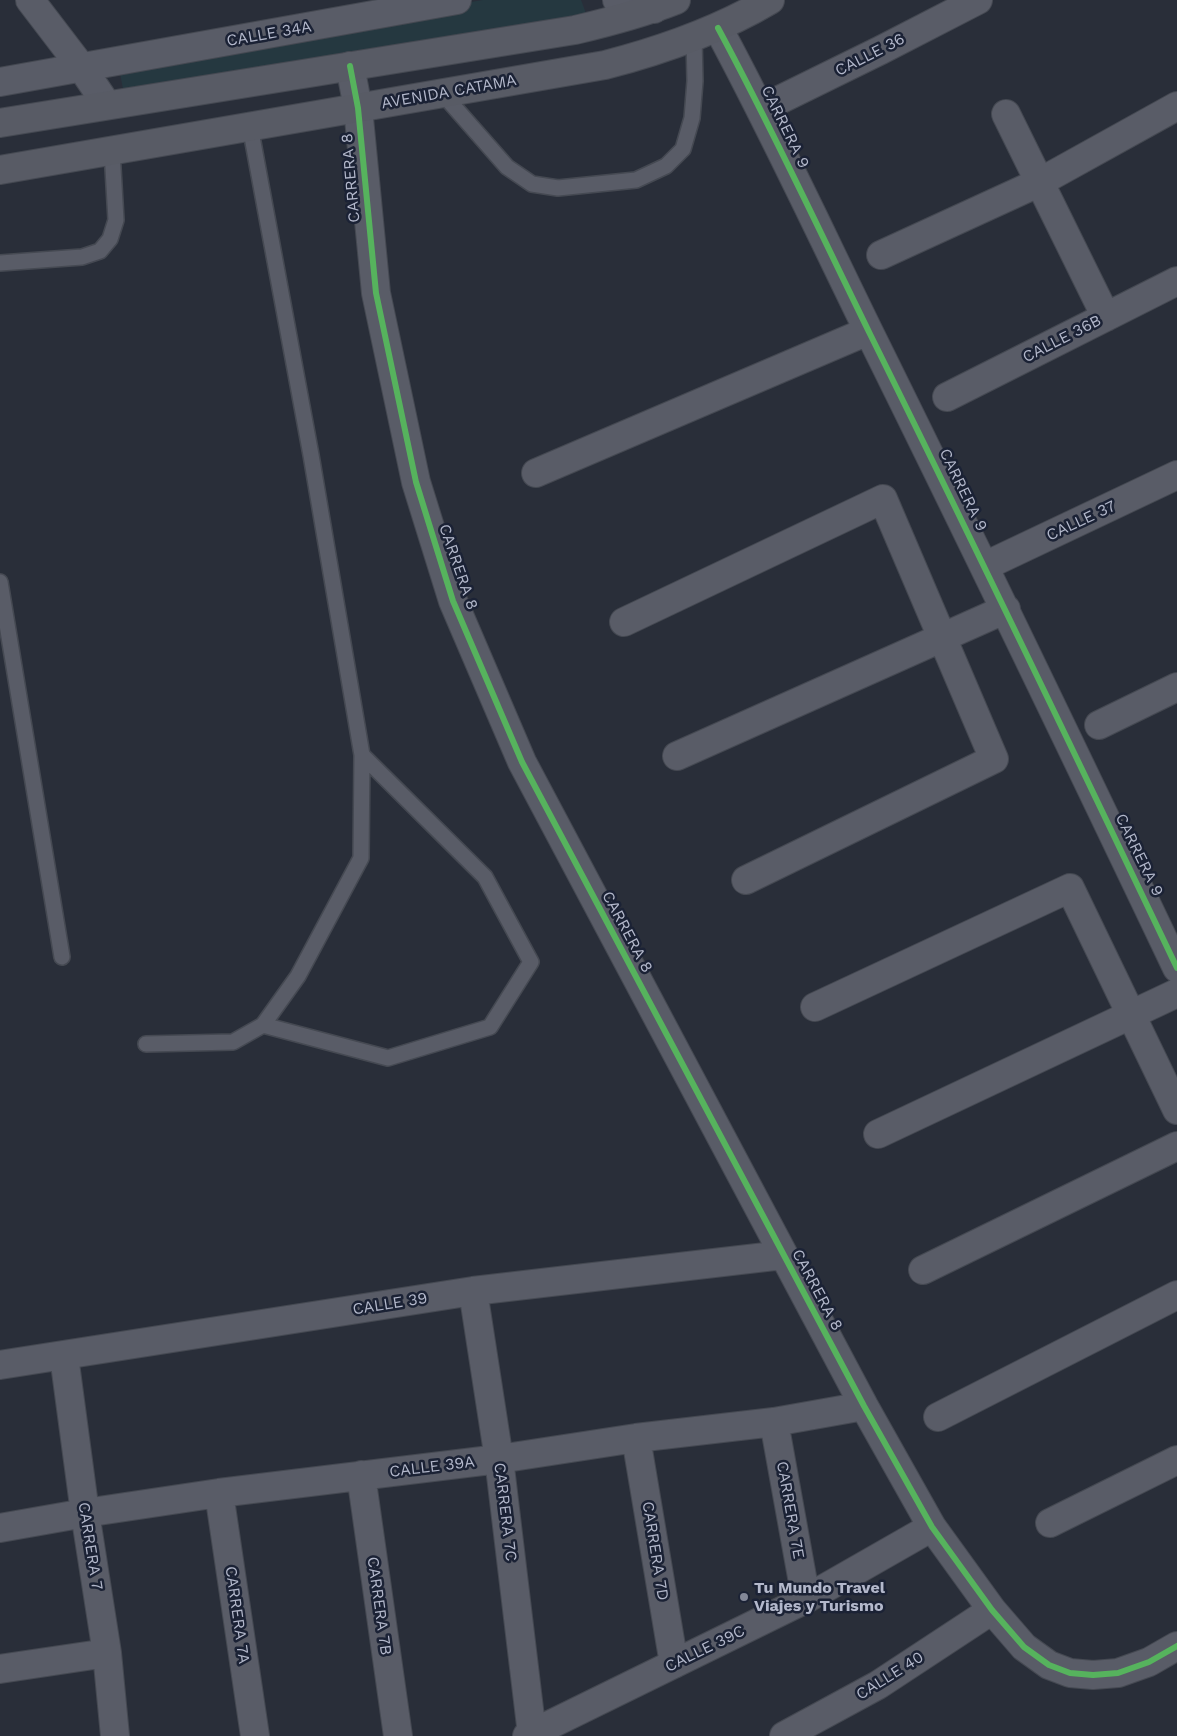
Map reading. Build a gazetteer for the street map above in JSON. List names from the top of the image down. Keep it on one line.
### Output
{"streets":{"main road":["AVENIDA CATAMA"],"street":["CALLE 34A","CALLE 36","CARRERA 9","CARRERA 8","CALLE 36B","CALLE 37","CALLE 39","CALLE 39A","CARRERA 7E","CARRERA 7C","CARRERA 7","CARRERA 7D","CARRERA 7B","CARRERA 7A","CALLE 39C","CALLE 40"]},"crossings":[["CALLE 36","CARRERA 9"],["AVENIDA CATAMA","CARRERA 9"],["AVENIDA CATAMA","CARRERA 8"],["CARRERA 9","CALLE 37"],["CARRERA 8","CALLE 39"],["CARRERA 8","CALLE 39A"],["CARRERA 8","CALLE 39C"],["CARRERA 8","CALLE 40"],["CALLE 39","CARRERA 7C"],["CALLE 39","CARRERA 7"],["CALLE 39A","CARRERA 7E"],["CALLE 39A","CARRERA 7C"],["CALLE 39A","CARRERA 7"],["CALLE 39A","CARRERA 7D"],["CALLE 39A","CARRERA 7B"],["CALLE 39A","CARRERA 7A"],["CARRERA 7E","CALLE 39C"],["CARRERA 7C","CALLE 39C"],["CARRERA 7D","CALLE 39C"]],"places":["Tu Mundo Travel Viajes y Turismo"]}
